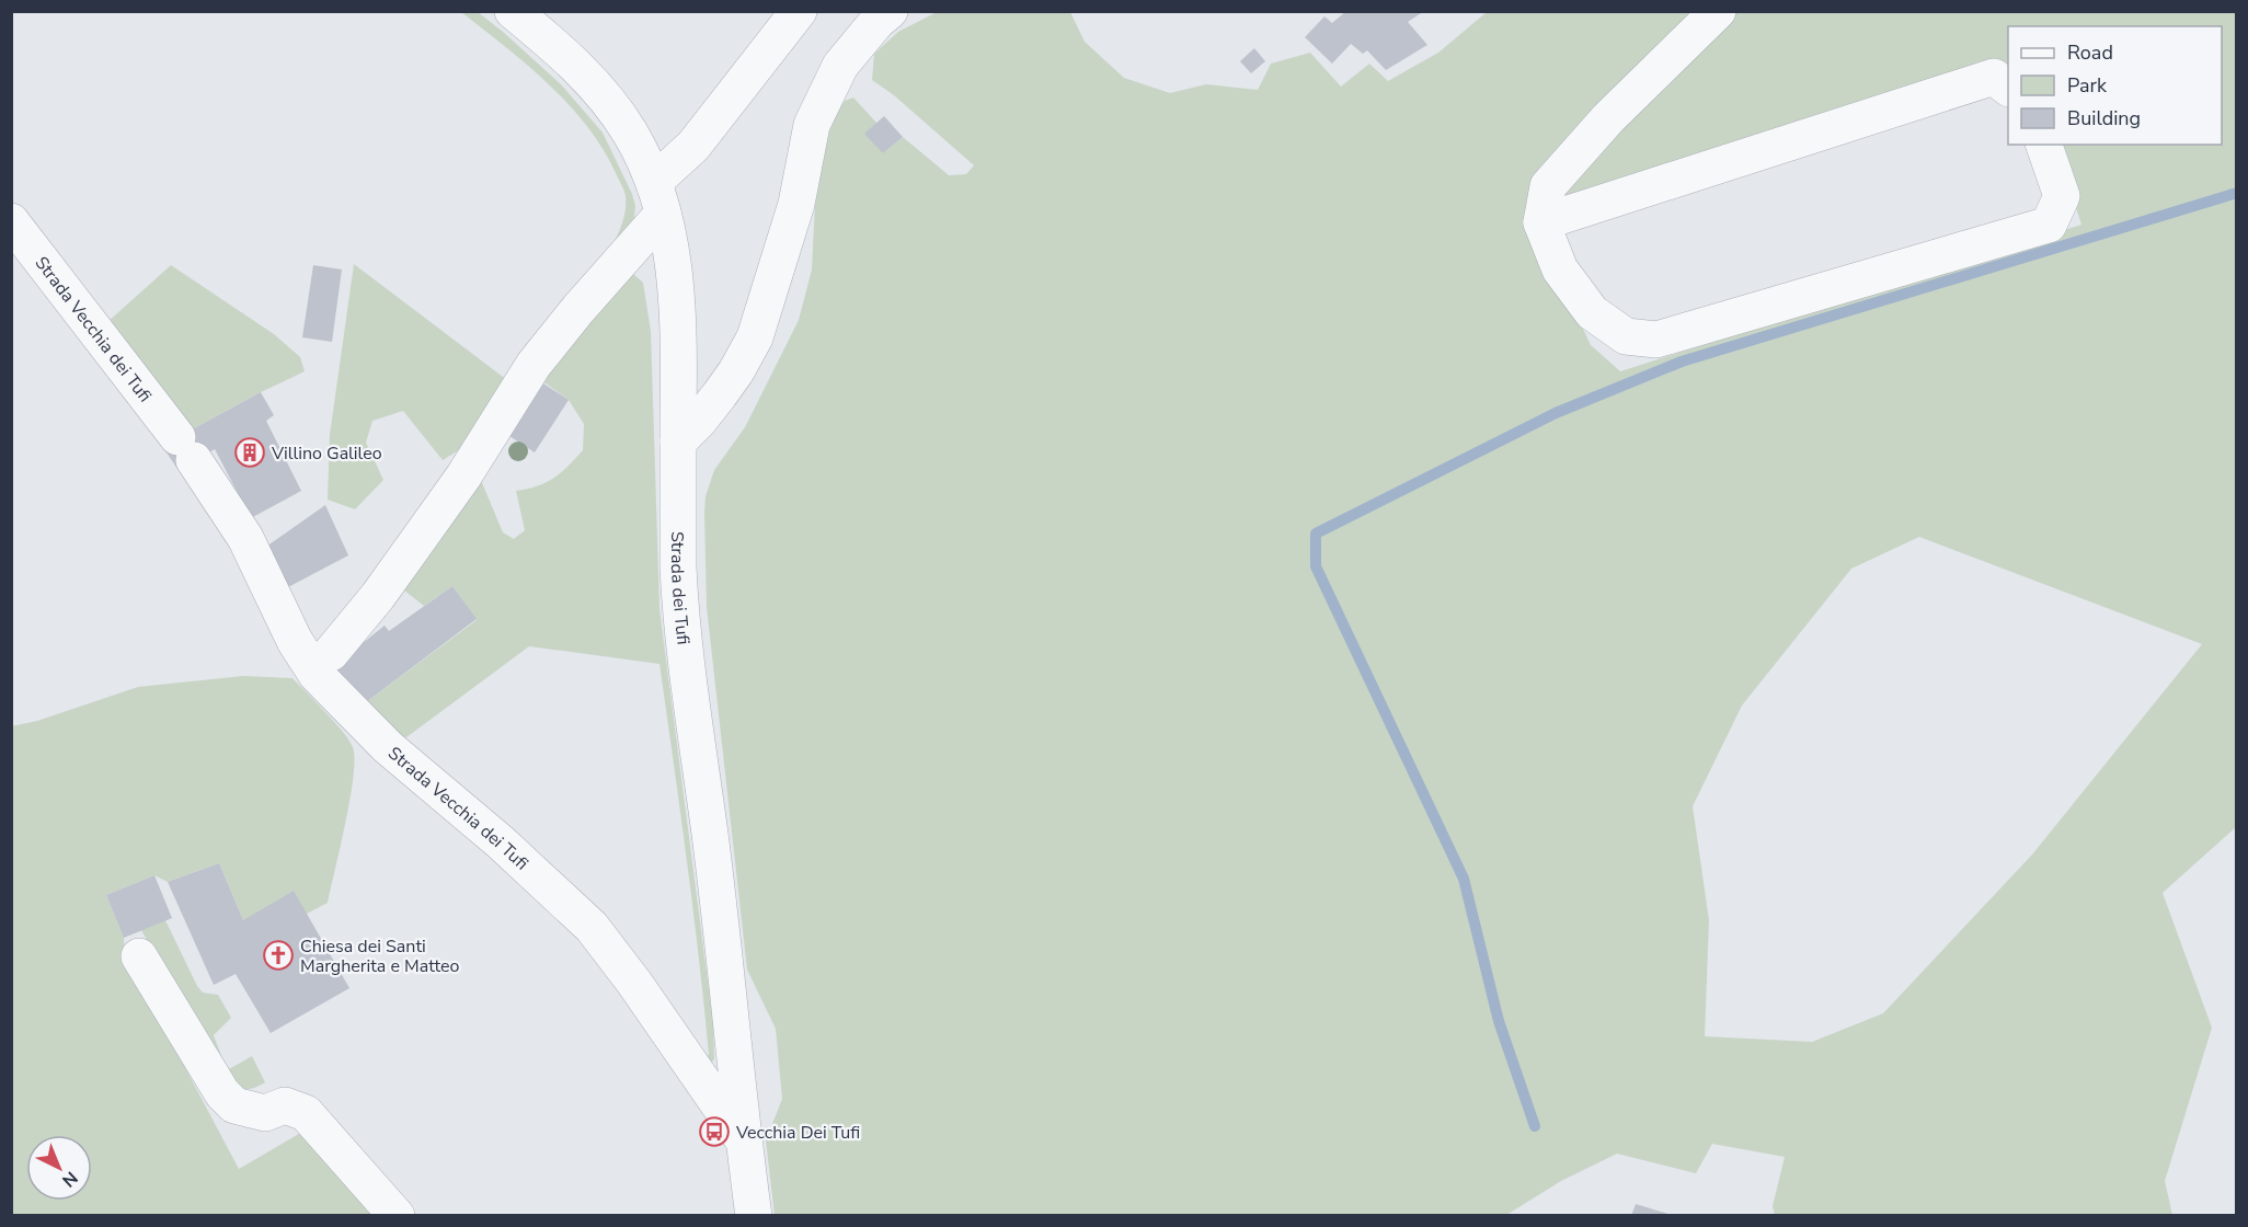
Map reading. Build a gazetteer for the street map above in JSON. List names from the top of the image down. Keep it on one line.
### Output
{"streets":{"street":["Strada Vecchia dei Tufi","Strada dei Tufi"]},"crossings":[["Strada Vecchia dei Tufi","Strada dei Tufi"]],"places":{"building":["Villino Galileo"],"church":["Chiesa dei Santi Margherita e Matteo"],"bus stop":["Vecchia Dei Tufi"]},"legend":["Road","Park","Building"],"north":"bottom right"}
